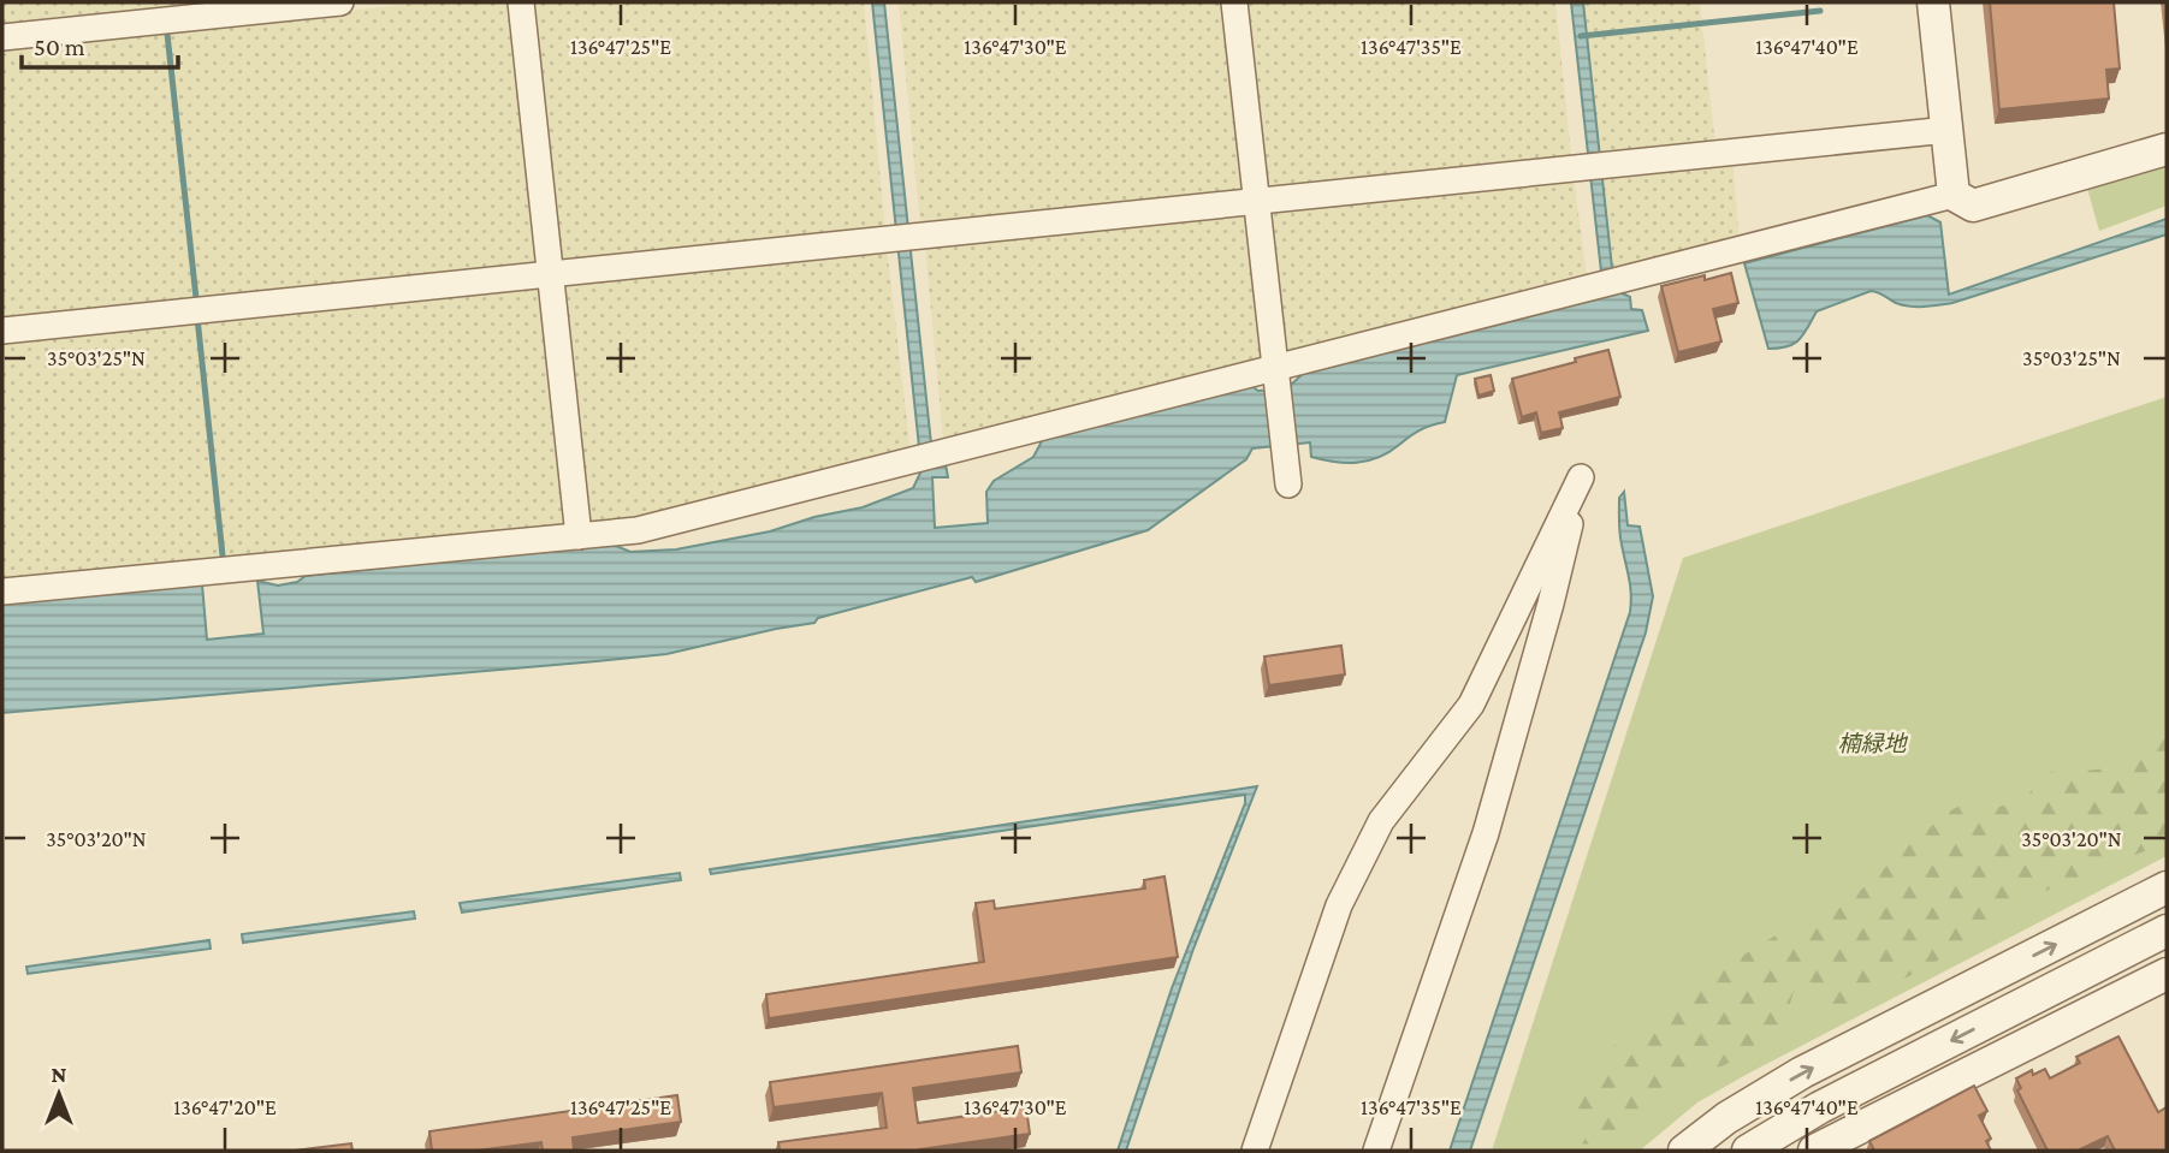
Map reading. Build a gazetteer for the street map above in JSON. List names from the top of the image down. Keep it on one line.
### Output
{"parks":["楠緑地"],"scale_bar":"50 m","north":"top","coordinates":["136°47'25\"E","136°47'30\"E","136°47'35\"E","136°47'40\"E","35°03'25\"N","35°03'20\"N","136°47'20\"E"]}
